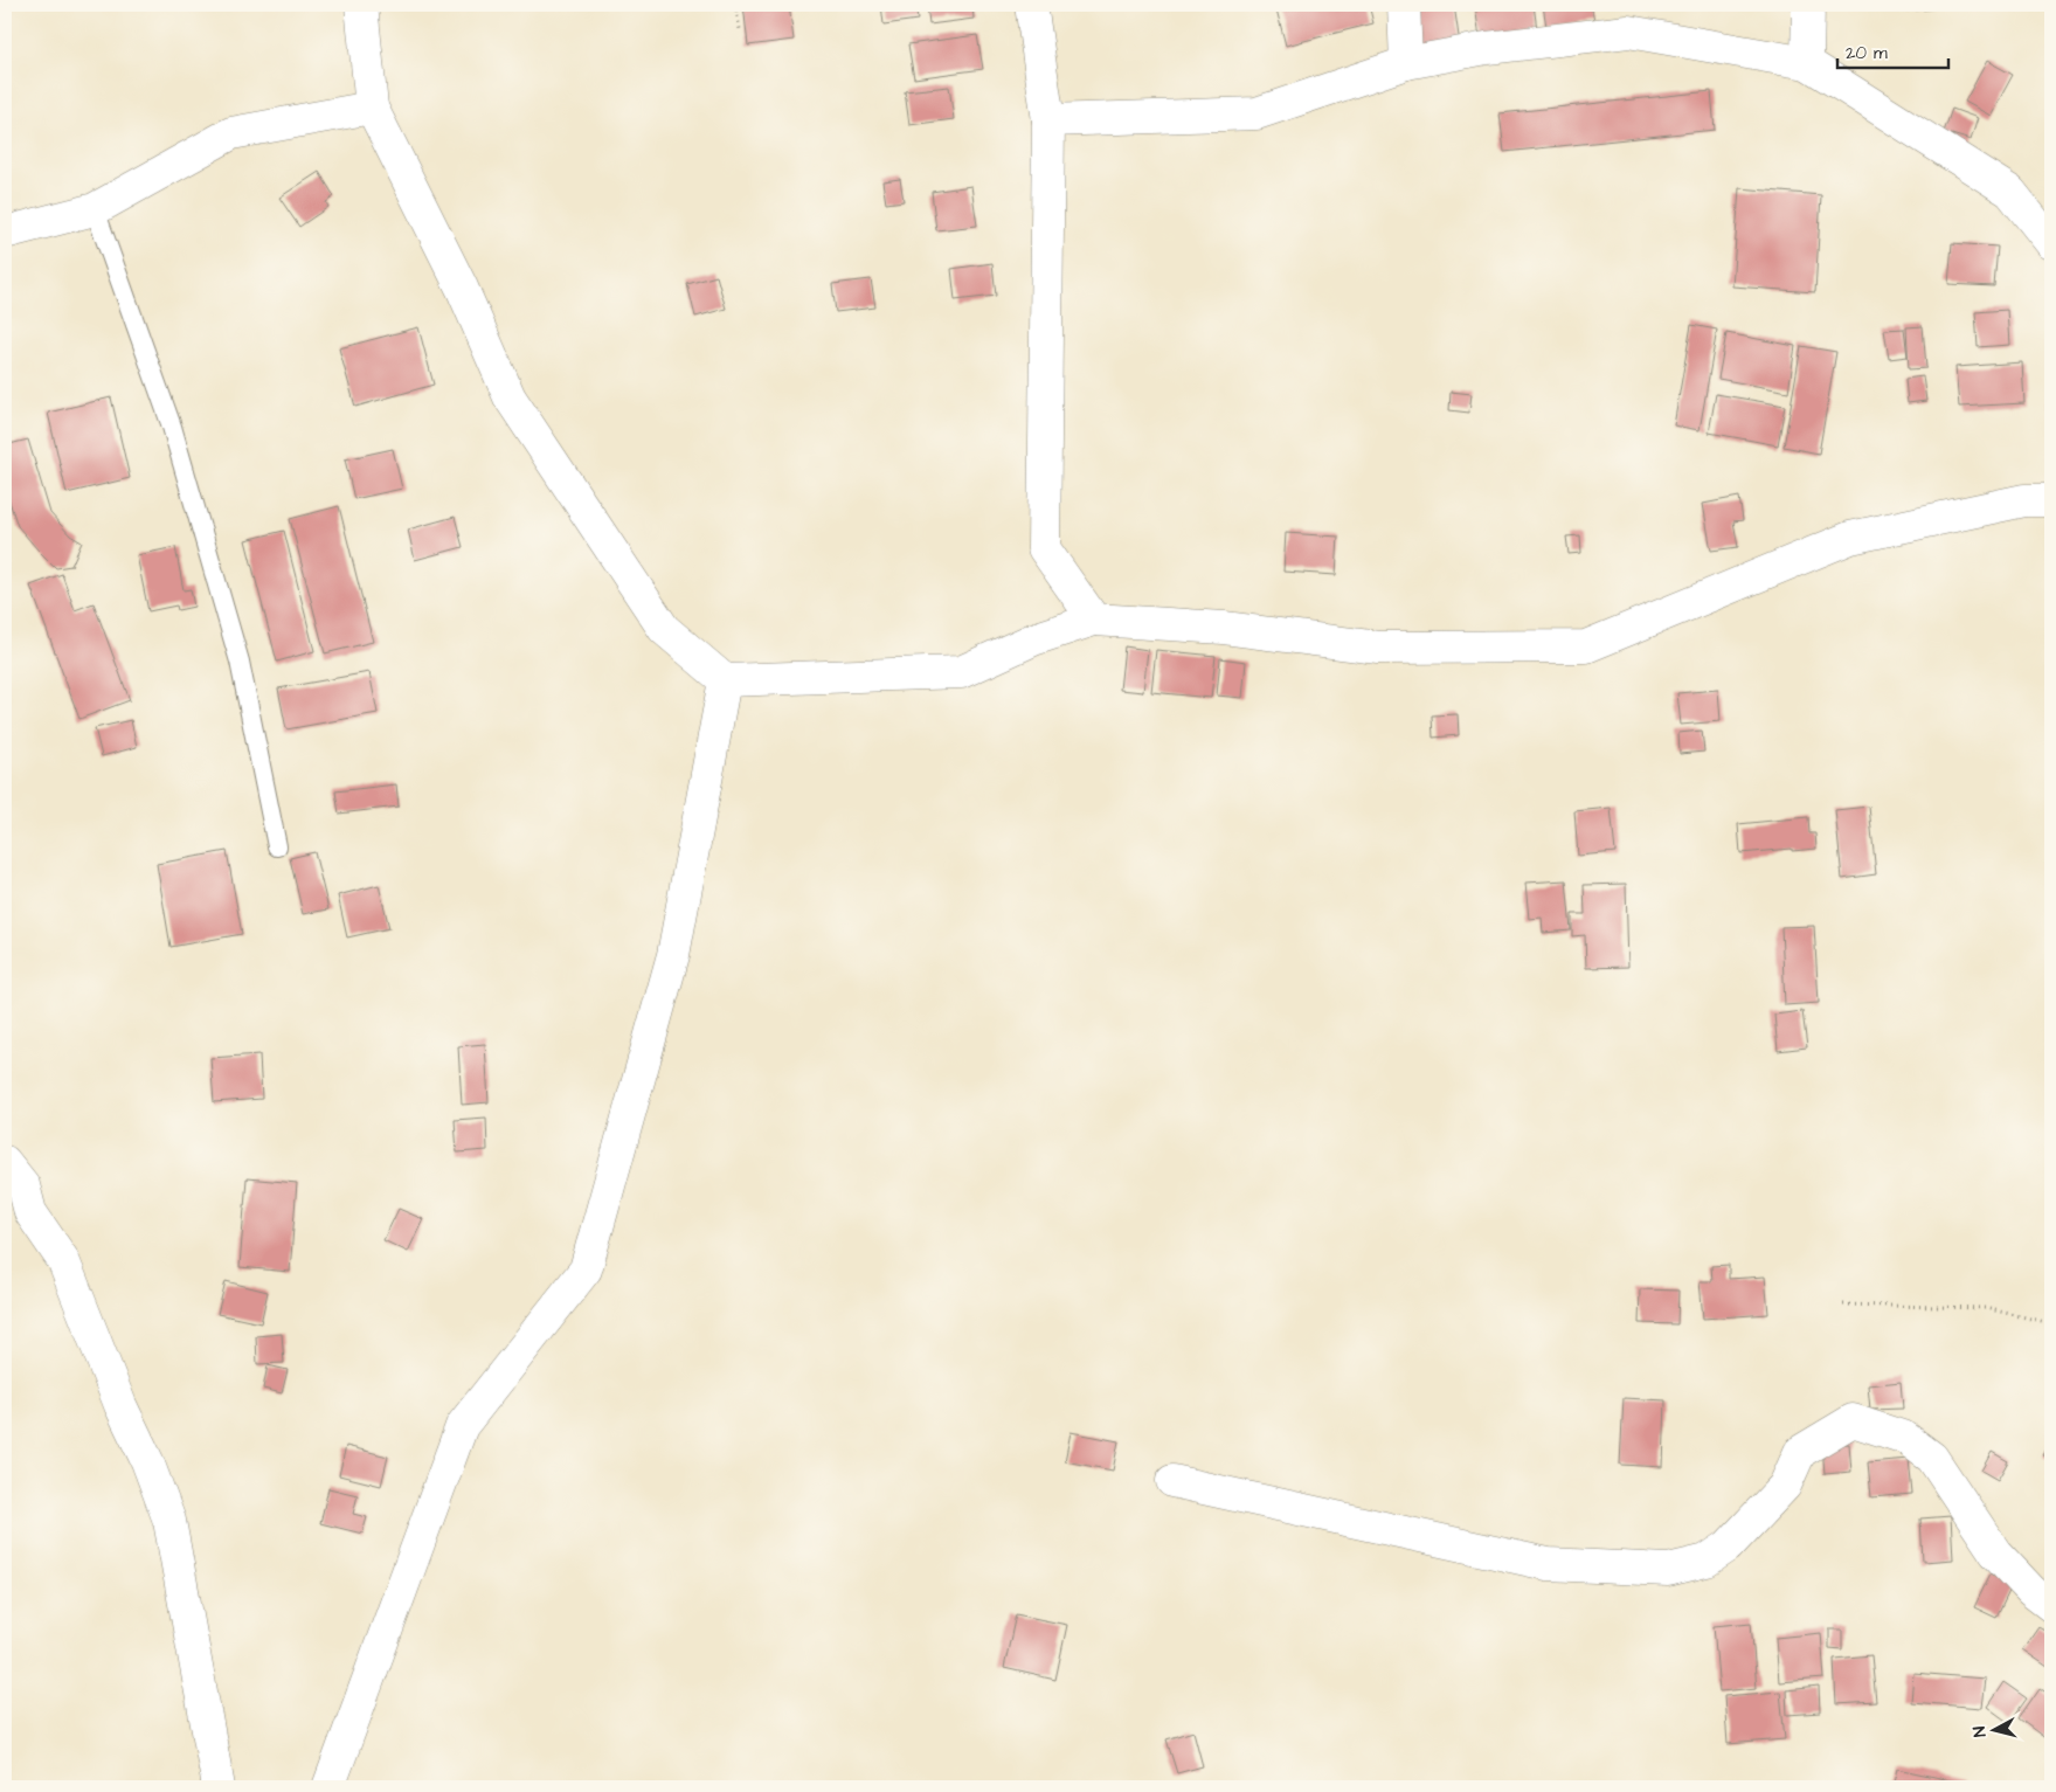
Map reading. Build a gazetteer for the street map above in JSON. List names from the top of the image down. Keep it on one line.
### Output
{"scale_bar":"20 m","north":"left"}
